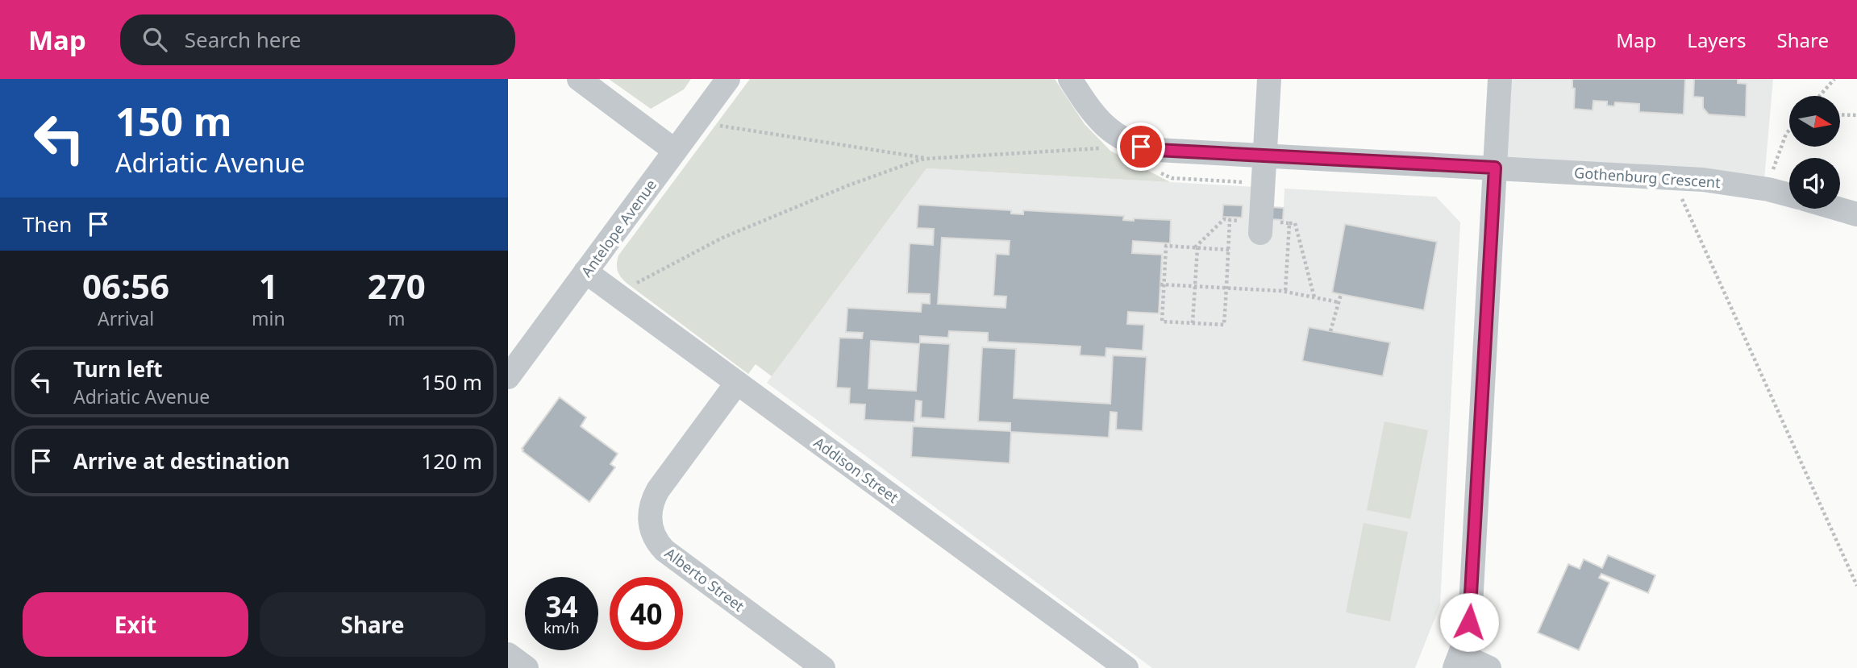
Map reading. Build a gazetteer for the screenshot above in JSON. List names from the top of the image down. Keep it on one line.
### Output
{"streets":{"street":["Gothenburg Crescent","Antelope Avenue","Addison Street","Alberto Street"]},"crossings":[["Antelope Avenue","Addison Street"],["Addison Street","Alberto Street"]],"north":"right","page":{"header":"Map","search":"Search here","nav":["Map","Layers","Share"],"turn":["150 m","Adriatic Avenue"],"then":"Then","eta":["06:56","Arrival","1","min","270","m"],"list":[{"name":"Turn left","note":"Adriatic Avenue","value":"150 m"},{"name":"Arrive at destination","value":"120 m"}],"speed":"34 km/h","limit":"40","buttons":["Exit","Share"]}}
